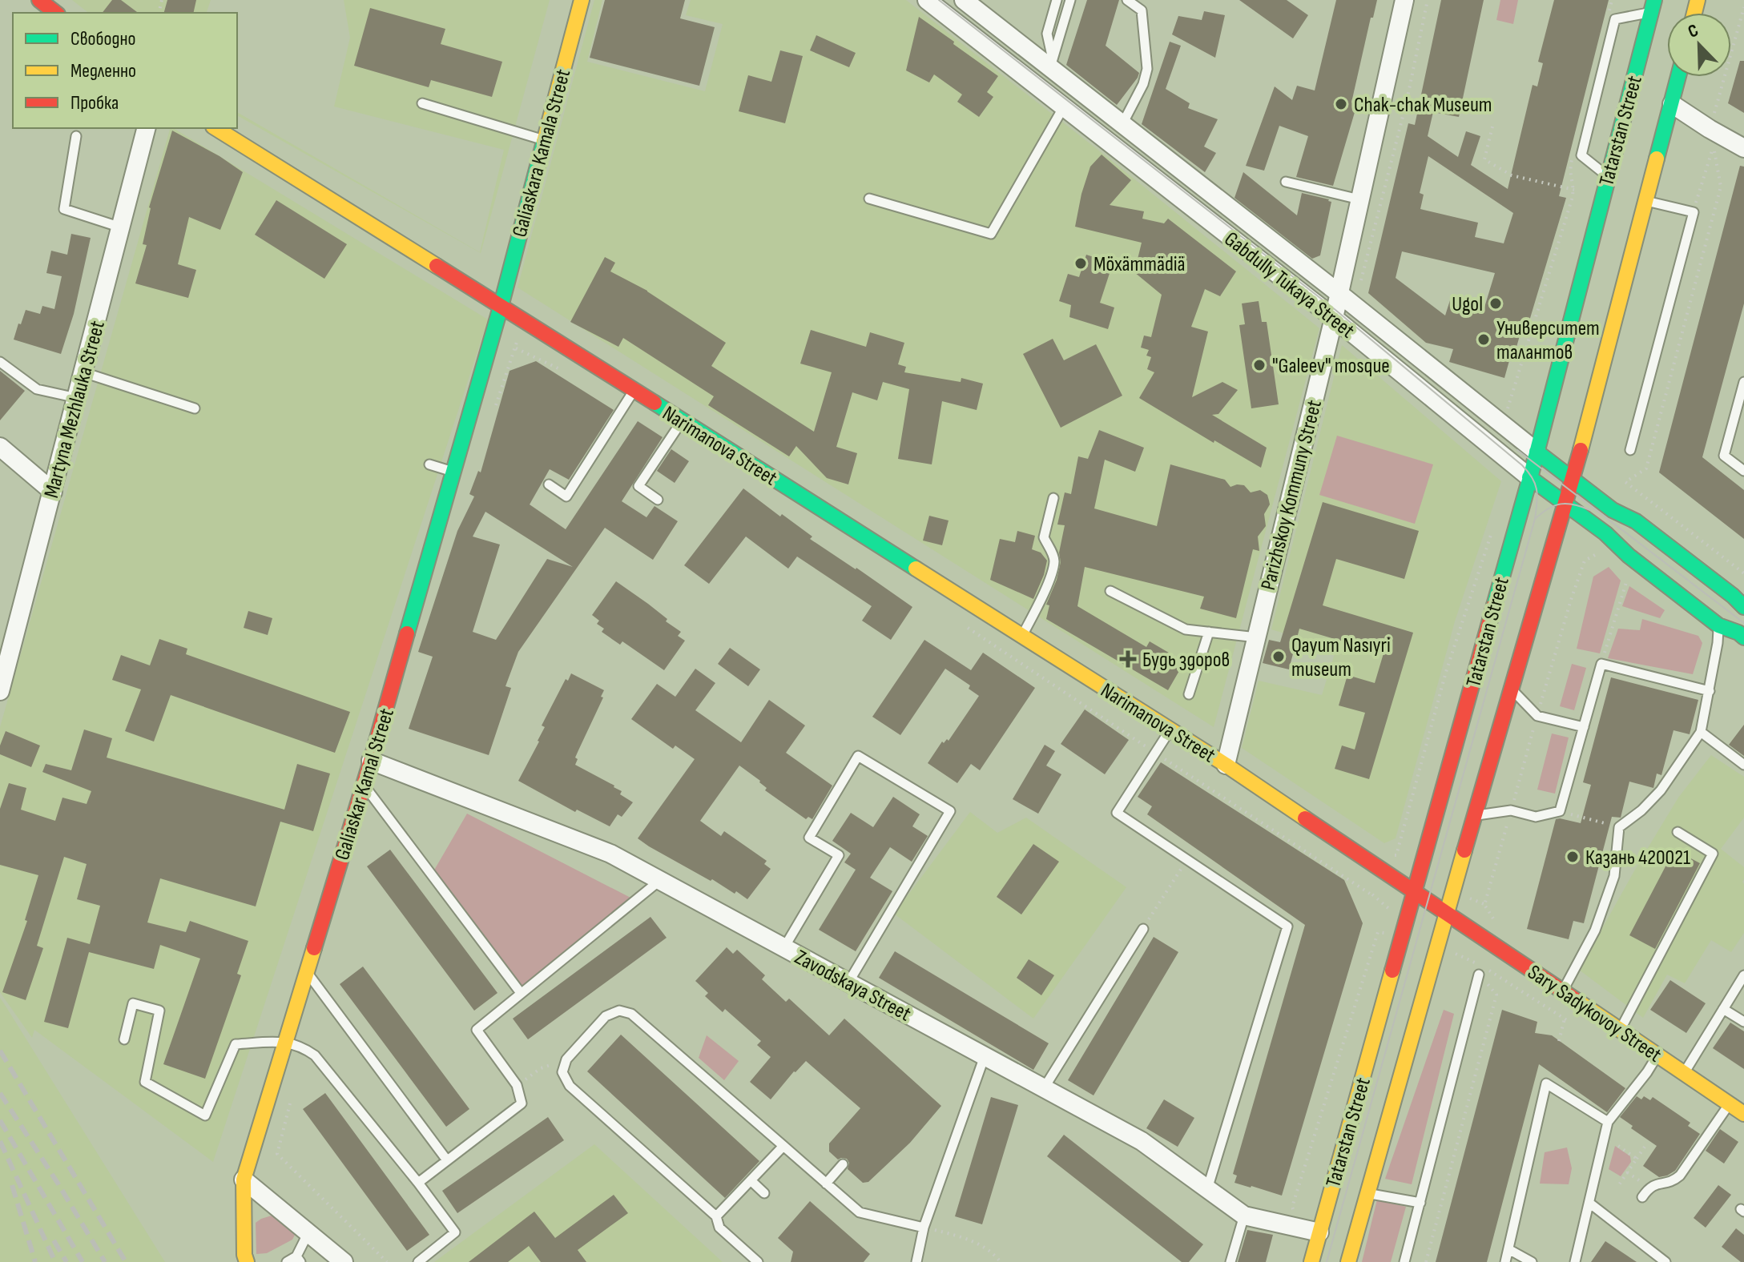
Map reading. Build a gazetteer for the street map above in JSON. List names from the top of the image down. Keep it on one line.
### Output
{"streets":{"main road":["Tatarstan Street","Galiaskara Kamala Street","Gabdully Tukaya Street","Narimanova Street","Galiaskar Kamal Street","Sary Sadykovoy Street"],"street":["Martyna Mezhlauka Street","Parizhskoy Kommuny Street","Zavodskaya Street"]},"crossings":[["Tatarstan Street","Gabdully Tukaya Street"],["Tatarstan Street","Narimanova Street"],["Tatarstan Street","Zavodskaya Street"],["Tatarstan Street","Sary Sadykovoy Street"],["Galiaskara Kamala Street","Narimanova Street"],["Galiaskara Kamala Street","Galiaskar Kamal Street"],["Gabdully Tukaya Street","Parizhskoy Kommuny Street"],["Narimanova Street","Parizhskoy Kommuny Street"],["Narimanova Street","Galiaskar Kamal Street"],["Narimanova Street","Sary Sadykovoy Street"],["Galiaskar Kamal Street","Zavodskaya Street"]],"places":{"other":["Chak-chak Museum","Möxämmädiä","Ugol","Университет талантов","\"Galeev\" mosque","Qayum Nasıyri museum","Казань 420021"],"health":["Будь здоров"]},"legend":["Свободно","Медленно","Пробка"],"north":"top left"}
